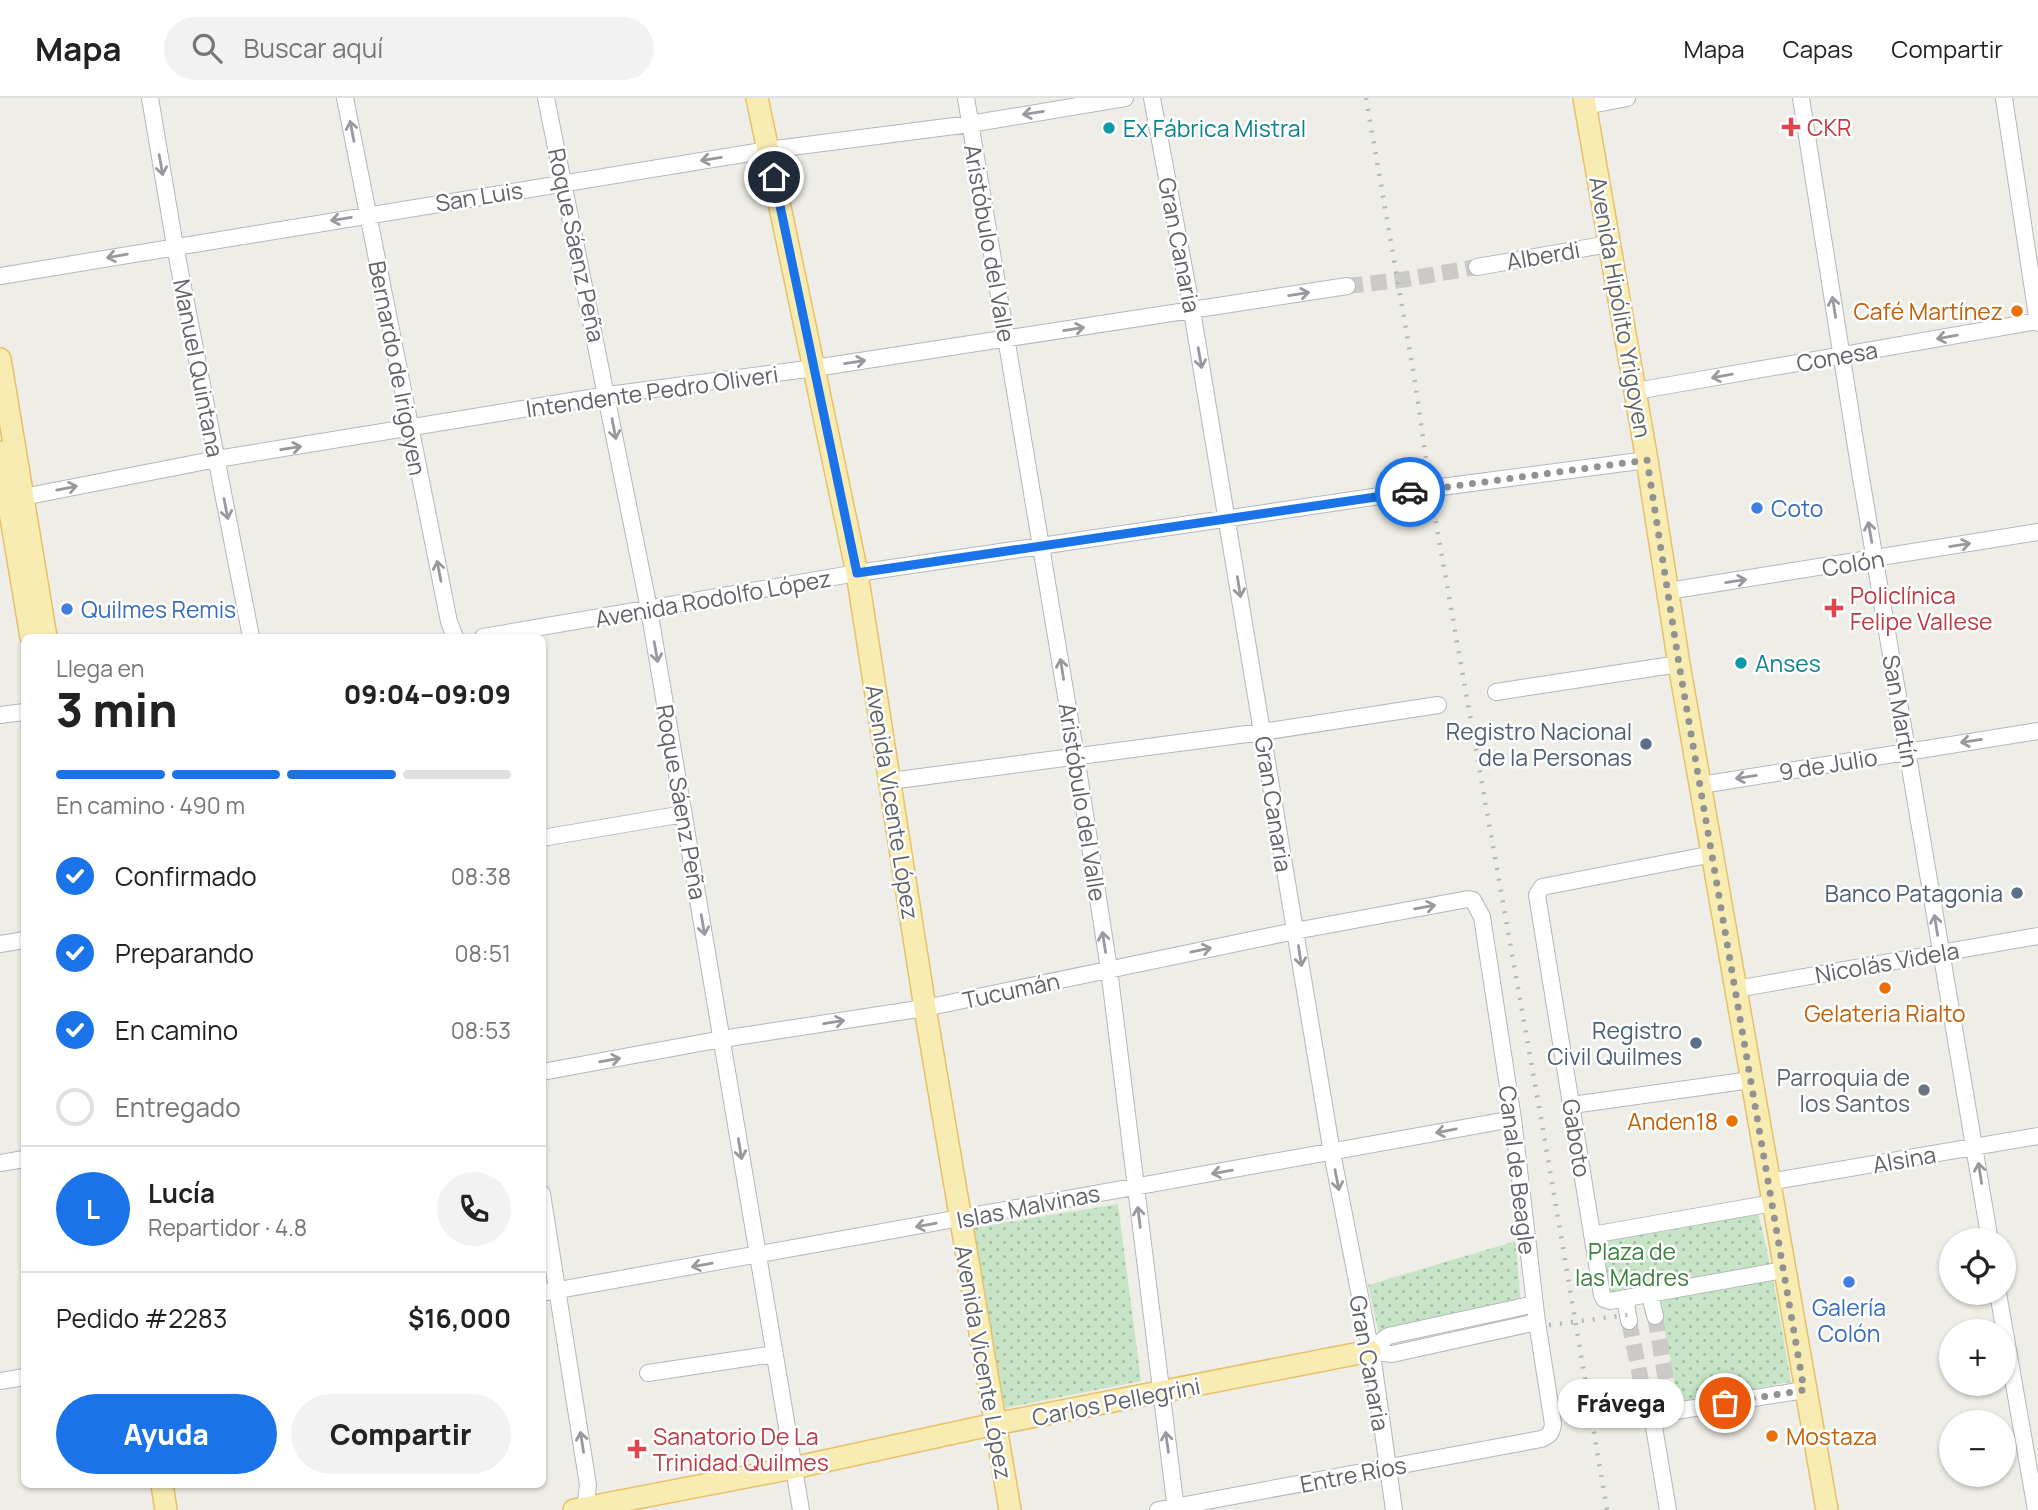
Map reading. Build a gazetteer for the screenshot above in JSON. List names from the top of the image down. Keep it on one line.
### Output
{"streets":{"main road":["Avenida Hipólito Yrigoyen","Avenida Vicente López","Carlos Pellegrini"],"street":["San Luis","Aristóbulo del Valle","Roque Sáenz Peña","Gran Canaria","Alberdi","Conesa","Manuel Quintana","Bernardo de Irigoyen","Intendente Pedro Oliveri","Colón","Avenida Rodolfo López","San Martín","9 de Julio","Nicolás Videla","Tucumán","Gaboto","Alsina","Canal de Beagle","Islas Malvinas","Entre Ríos"]},"crossings":[["San Luis","Aristóbulo del Valle"],["San Luis","Roque Sáenz Peña"],["San Luis","Manuel Quintana"],["San Luis","Bernardo de Irigoyen"],["San Luis","Avenida Vicente López"],["Aristóbulo del Valle","Intendente Pedro Oliveri"],["Aristóbulo del Valle","Avenida Rodolfo López"],["Aristóbulo del Valle","Tucumán"],["Aristóbulo del Valle","Islas Malvinas"],["Aristóbulo del Valle","Carlos Pellegrini"],["Aristóbulo del Valle","Entre Ríos"],["Roque Sáenz Peña","Intendente Pedro Oliveri"],["Roque Sáenz Peña","Avenida Rodolfo López"],["Roque Sáenz Peña","Tucumán"],["Roque Sáenz Peña","Islas Malvinas"],["Roque Sáenz Peña","Carlos Pellegrini"],["Gran Canaria","Intendente Pedro Oliveri"],["Gran Canaria","Avenida Rodolfo López"],["Gran Canaria","Tucumán"],["Gran Canaria","Islas Malvinas"],["Gran Canaria","Carlos Pellegrini"],["Gran Canaria","Entre Ríos"],["Alberdi","Avenida Hipólito Yrigoyen"],["Avenida Hipólito Yrigoyen","Conesa"],["Avenida Hipólito Yrigoyen","Colón"],["Avenida Hipólito Yrigoyen","Avenida Rodolfo López"],["Avenida Hipólito Yrigoyen","9 de Julio"],["Avenida Hipólito Yrigoyen","Nicolás Videla"],["Avenida Hipólito Yrigoyen","Gaboto"],["Avenida Hipólito Yrigoyen","Alsina"],["Conesa","San Martín"],["Manuel Quintana","Intendente Pedro Oliveri"],["Bernardo de Irigoyen","Intendente Pedro Oliveri"],["Intendente Pedro Oliveri","Avenida Vicente López"],["Colón","San Martín"],["Avenida Rodolfo López","Avenida Vicente López"],["San Martín","9 de Julio"],["San Martín","Nicolás Videla"],["San Martín","Alsina"],["Avenida Vicente López","Tucumán"],["Avenida Vicente López","Islas Malvinas"],["Avenida Vicente López","Carlos Pellegrini"],["Tucumán","Canal de Beagle"],["Gaboto","Alsina"],["Canal de Beagle","Islas Malvinas"],["Canal de Beagle","Carlos Pellegrini"],["Canal de Beagle","Entre Ríos"]],"one_way":["San Luis","Aristóbulo del Valle","Roque Sáenz Peña","Gran Canaria","Conesa","Manuel Quintana","Bernardo de Irigoyen","Intendente Pedro Oliveri","Colón","San Martín","9 de Julio","Tucumán","Islas Malvinas"],"parks":["Plaza de las Madres"],"places":{"health":["CKR","Policlínica Felipe Vallese","Sanatorio De La Trinidad Quilmes"],"other":["Ex Fábrica Mistral","Café Martínez","Coto","Quilmes Remis","Anses","Registro Nacional de la Personas","Banco Patagonia","Gelateria Rialto","Registro Civil Quilmes","Parroquia de los Santos","Anden18","Galería Colón","Frávega","Mostaza"]},"page":{"header":"Mapa","search":"Buscar aquí","nav":["Mapa","Capas","Compartir"],"heading":["3 min","Llega en","09:04–09:09"],"panel":["Lucía","Repartidor · 4.8","Pedido #2283","$16,000"],"bar":"En camino · 490 m","list":[["Confirmado","08:38"],["Preparando","08:51"],["En camino","08:53"],"Entregado"],"round":"L","map_buttons":["+","−"],"bubble":"Frávega","buttons":["Ayuda","Compartir"]}}
